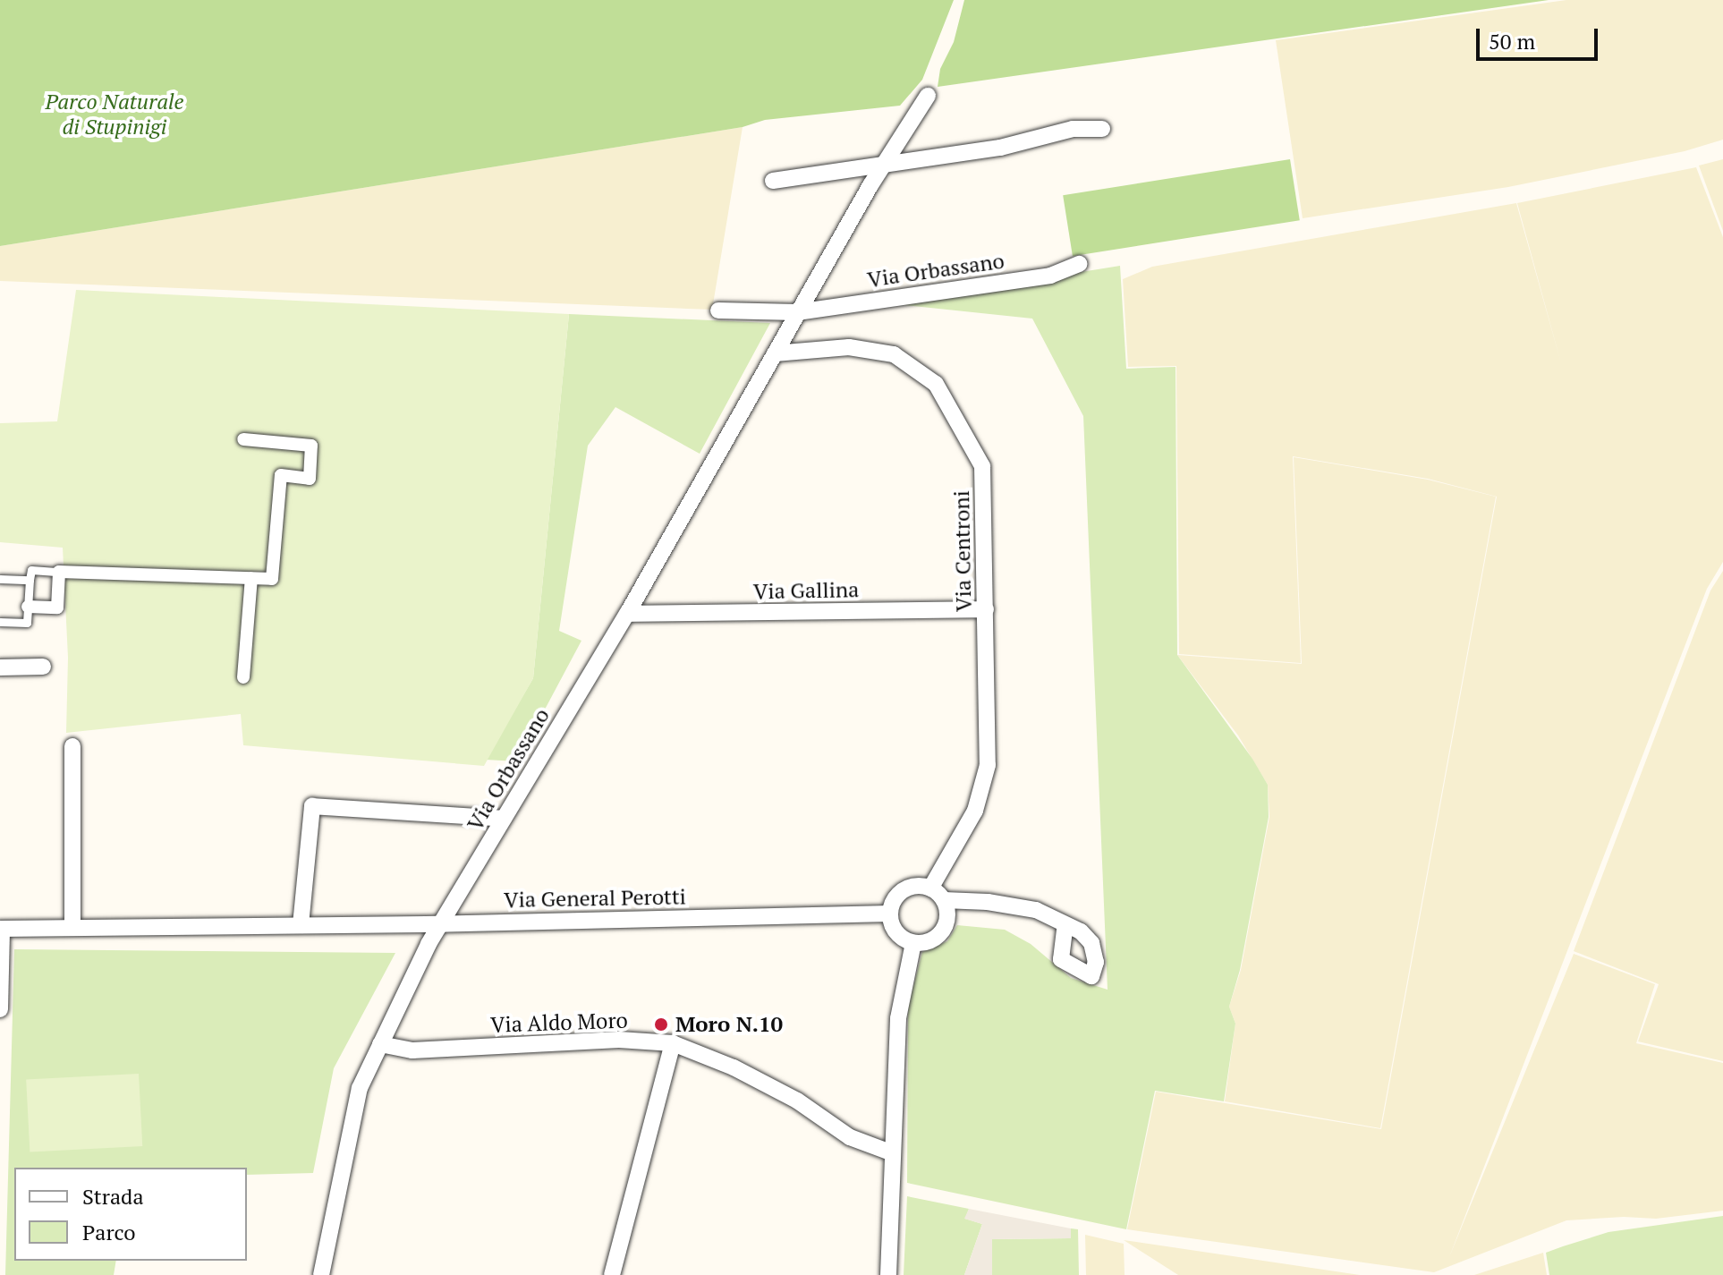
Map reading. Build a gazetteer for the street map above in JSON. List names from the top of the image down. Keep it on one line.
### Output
{"streets":{"street":["Via Orbassano","Via Centroni","Via Gallina","Via General Perotti","Via Aldo Moro"]},"crossings":[["Via Orbassano","Via Centroni"],["Via Orbassano","Via Gallina"],["Via Orbassano","Via General Perotti"],["Via Orbassano","Via Aldo Moro"],["Via Centroni","Via Gallina"],["Via Centroni","Via General Perotti"]],"parks":["Parco Naturale di Stupinigi"],"places":["Moro N.10"],"legend":["Strada","Parco"],"scale_bar":"50 m"}
